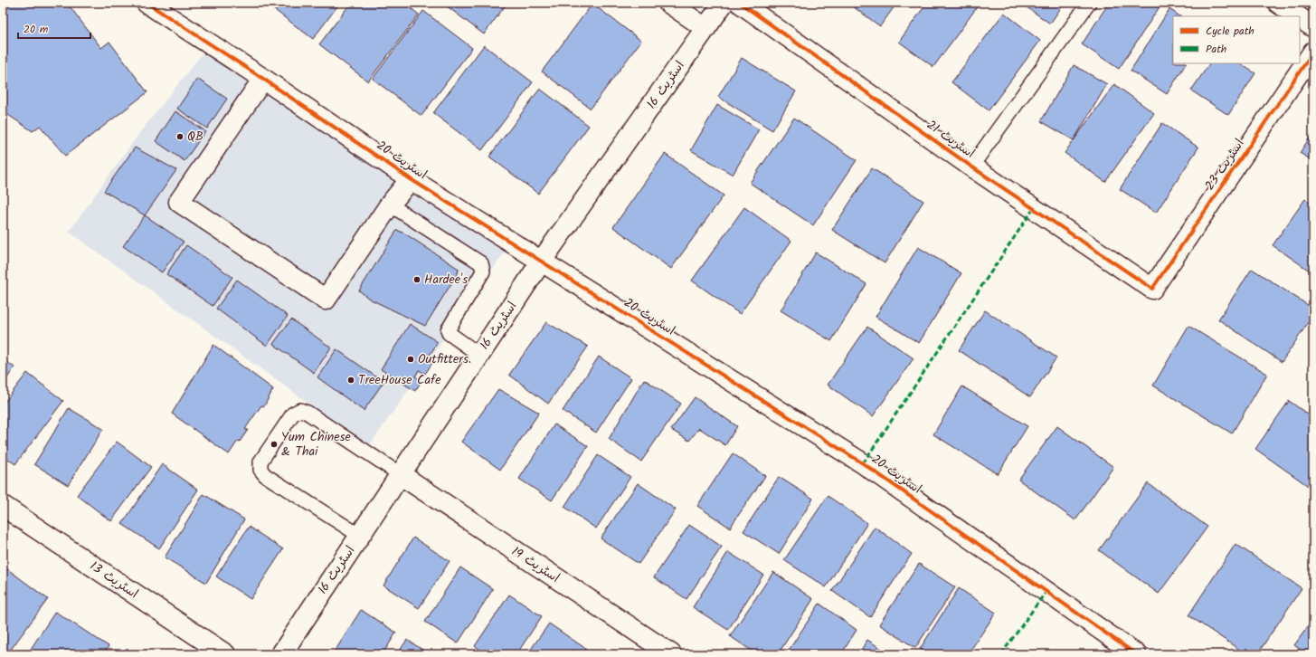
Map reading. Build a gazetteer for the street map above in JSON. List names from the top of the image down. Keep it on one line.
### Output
{"streets":{"street":["اسٹریٹ 16","اسٹریٹ 21","اسٹریٹ 20","اسٹریٹ 23","اسٹریٹ 19","اسٹریٹ 13"]},"crossings":[["اسٹریٹ 16","اسٹریٹ 20"],["اسٹریٹ 16","اسٹریٹ 19"],["اسٹریٹ 21","اسٹریٹ 23"]],"places":["QB","Hardee's","Outfitters.","TreeHouse Cafe","Yum Chinese & Thai"],"legend":["Cycle path","Path"],"scale_bar":"20 m"}
